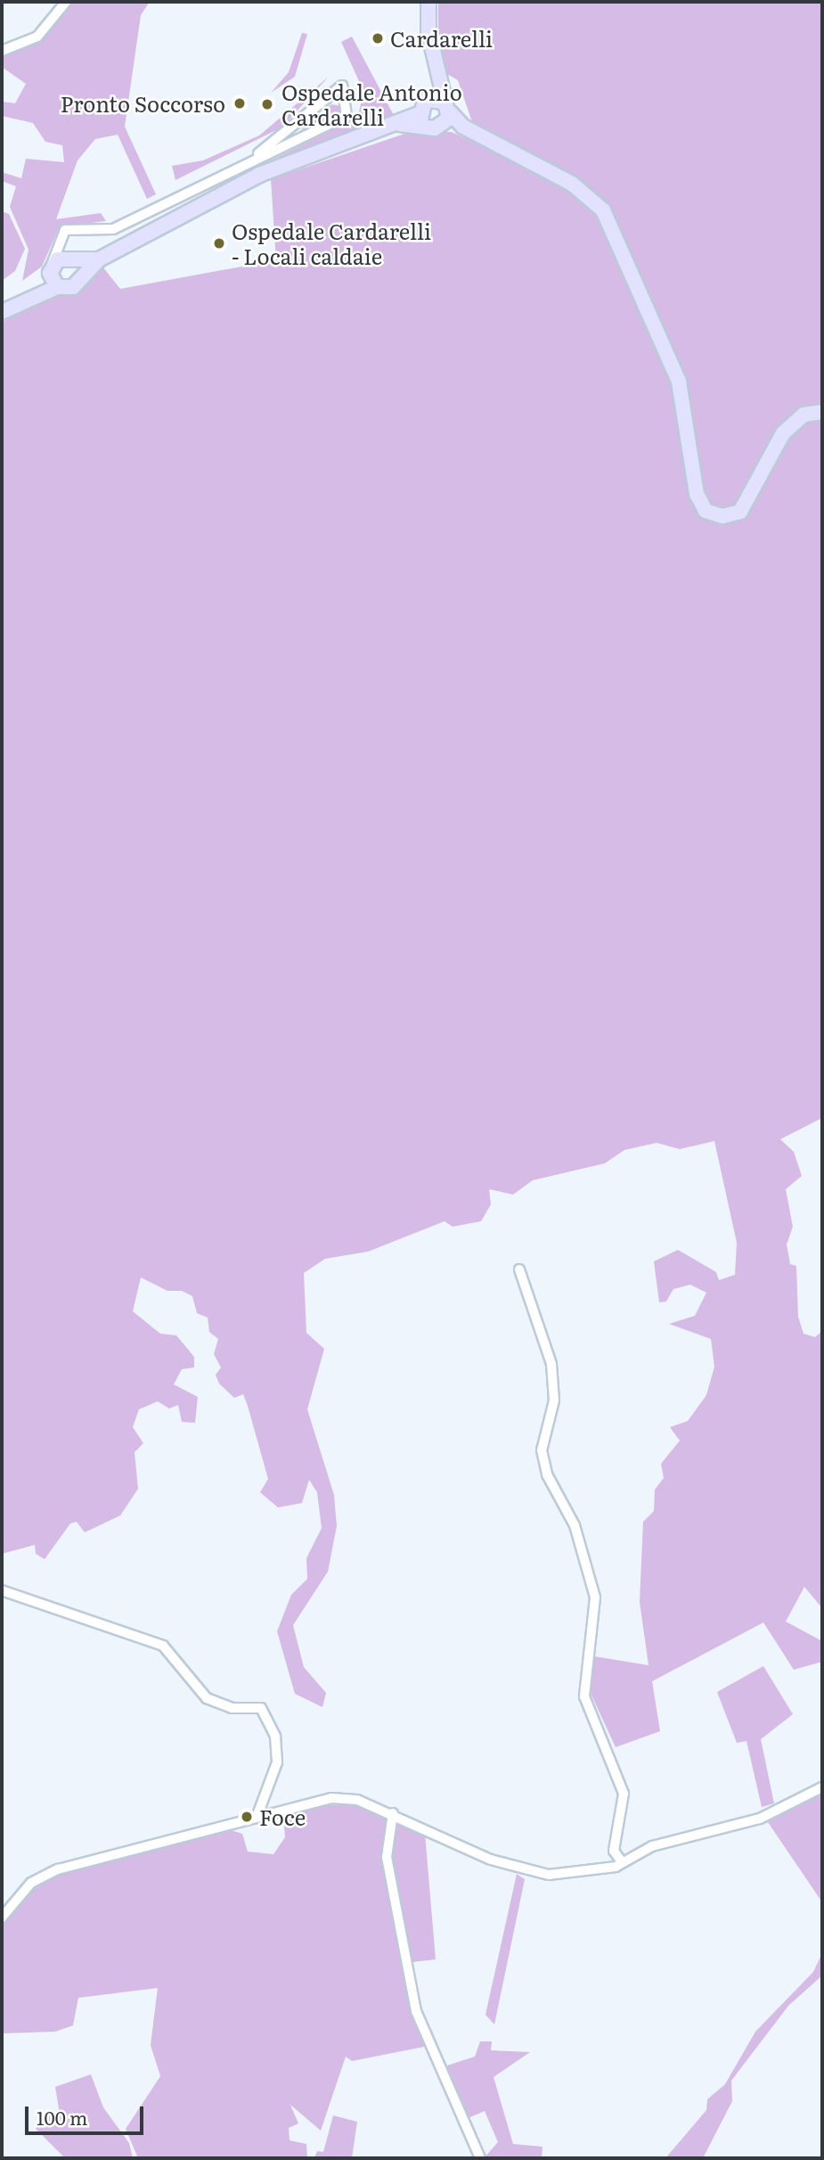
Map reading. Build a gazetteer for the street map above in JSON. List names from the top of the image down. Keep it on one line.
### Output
{"places":["Cardarelli","Pronto Soccorso","Ospedale Antonio Cardarelli","Ospedale Cardarelli - Locali caldaie","Foce"],"scale_bar":"100 m"}
